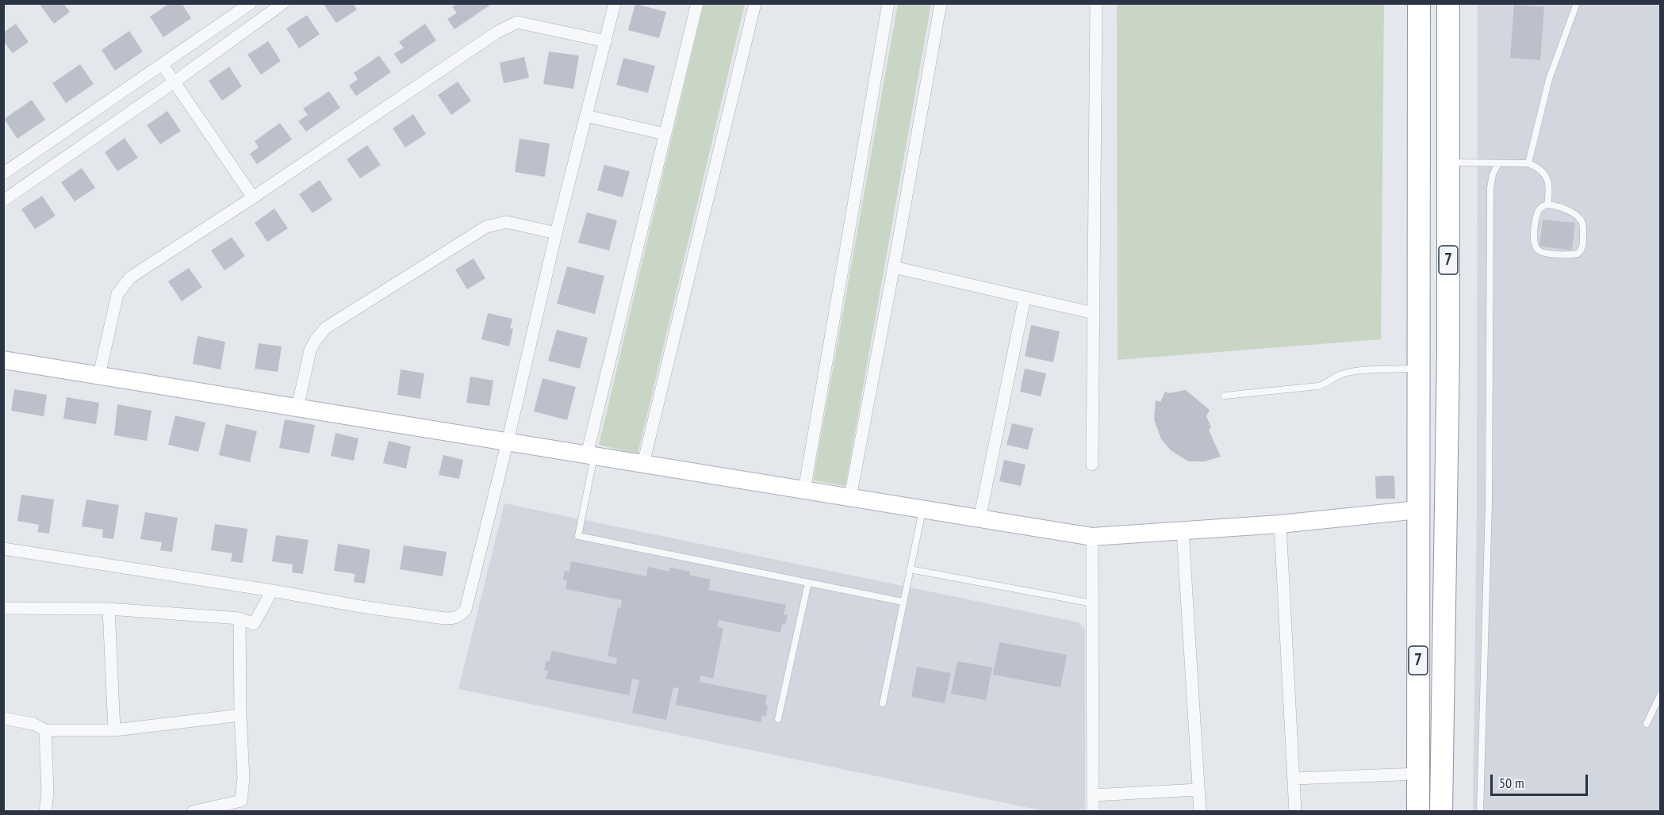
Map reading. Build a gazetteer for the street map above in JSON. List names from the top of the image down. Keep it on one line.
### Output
{"streets":{"highway":["7"]},"scale_bar":"50 m"}
